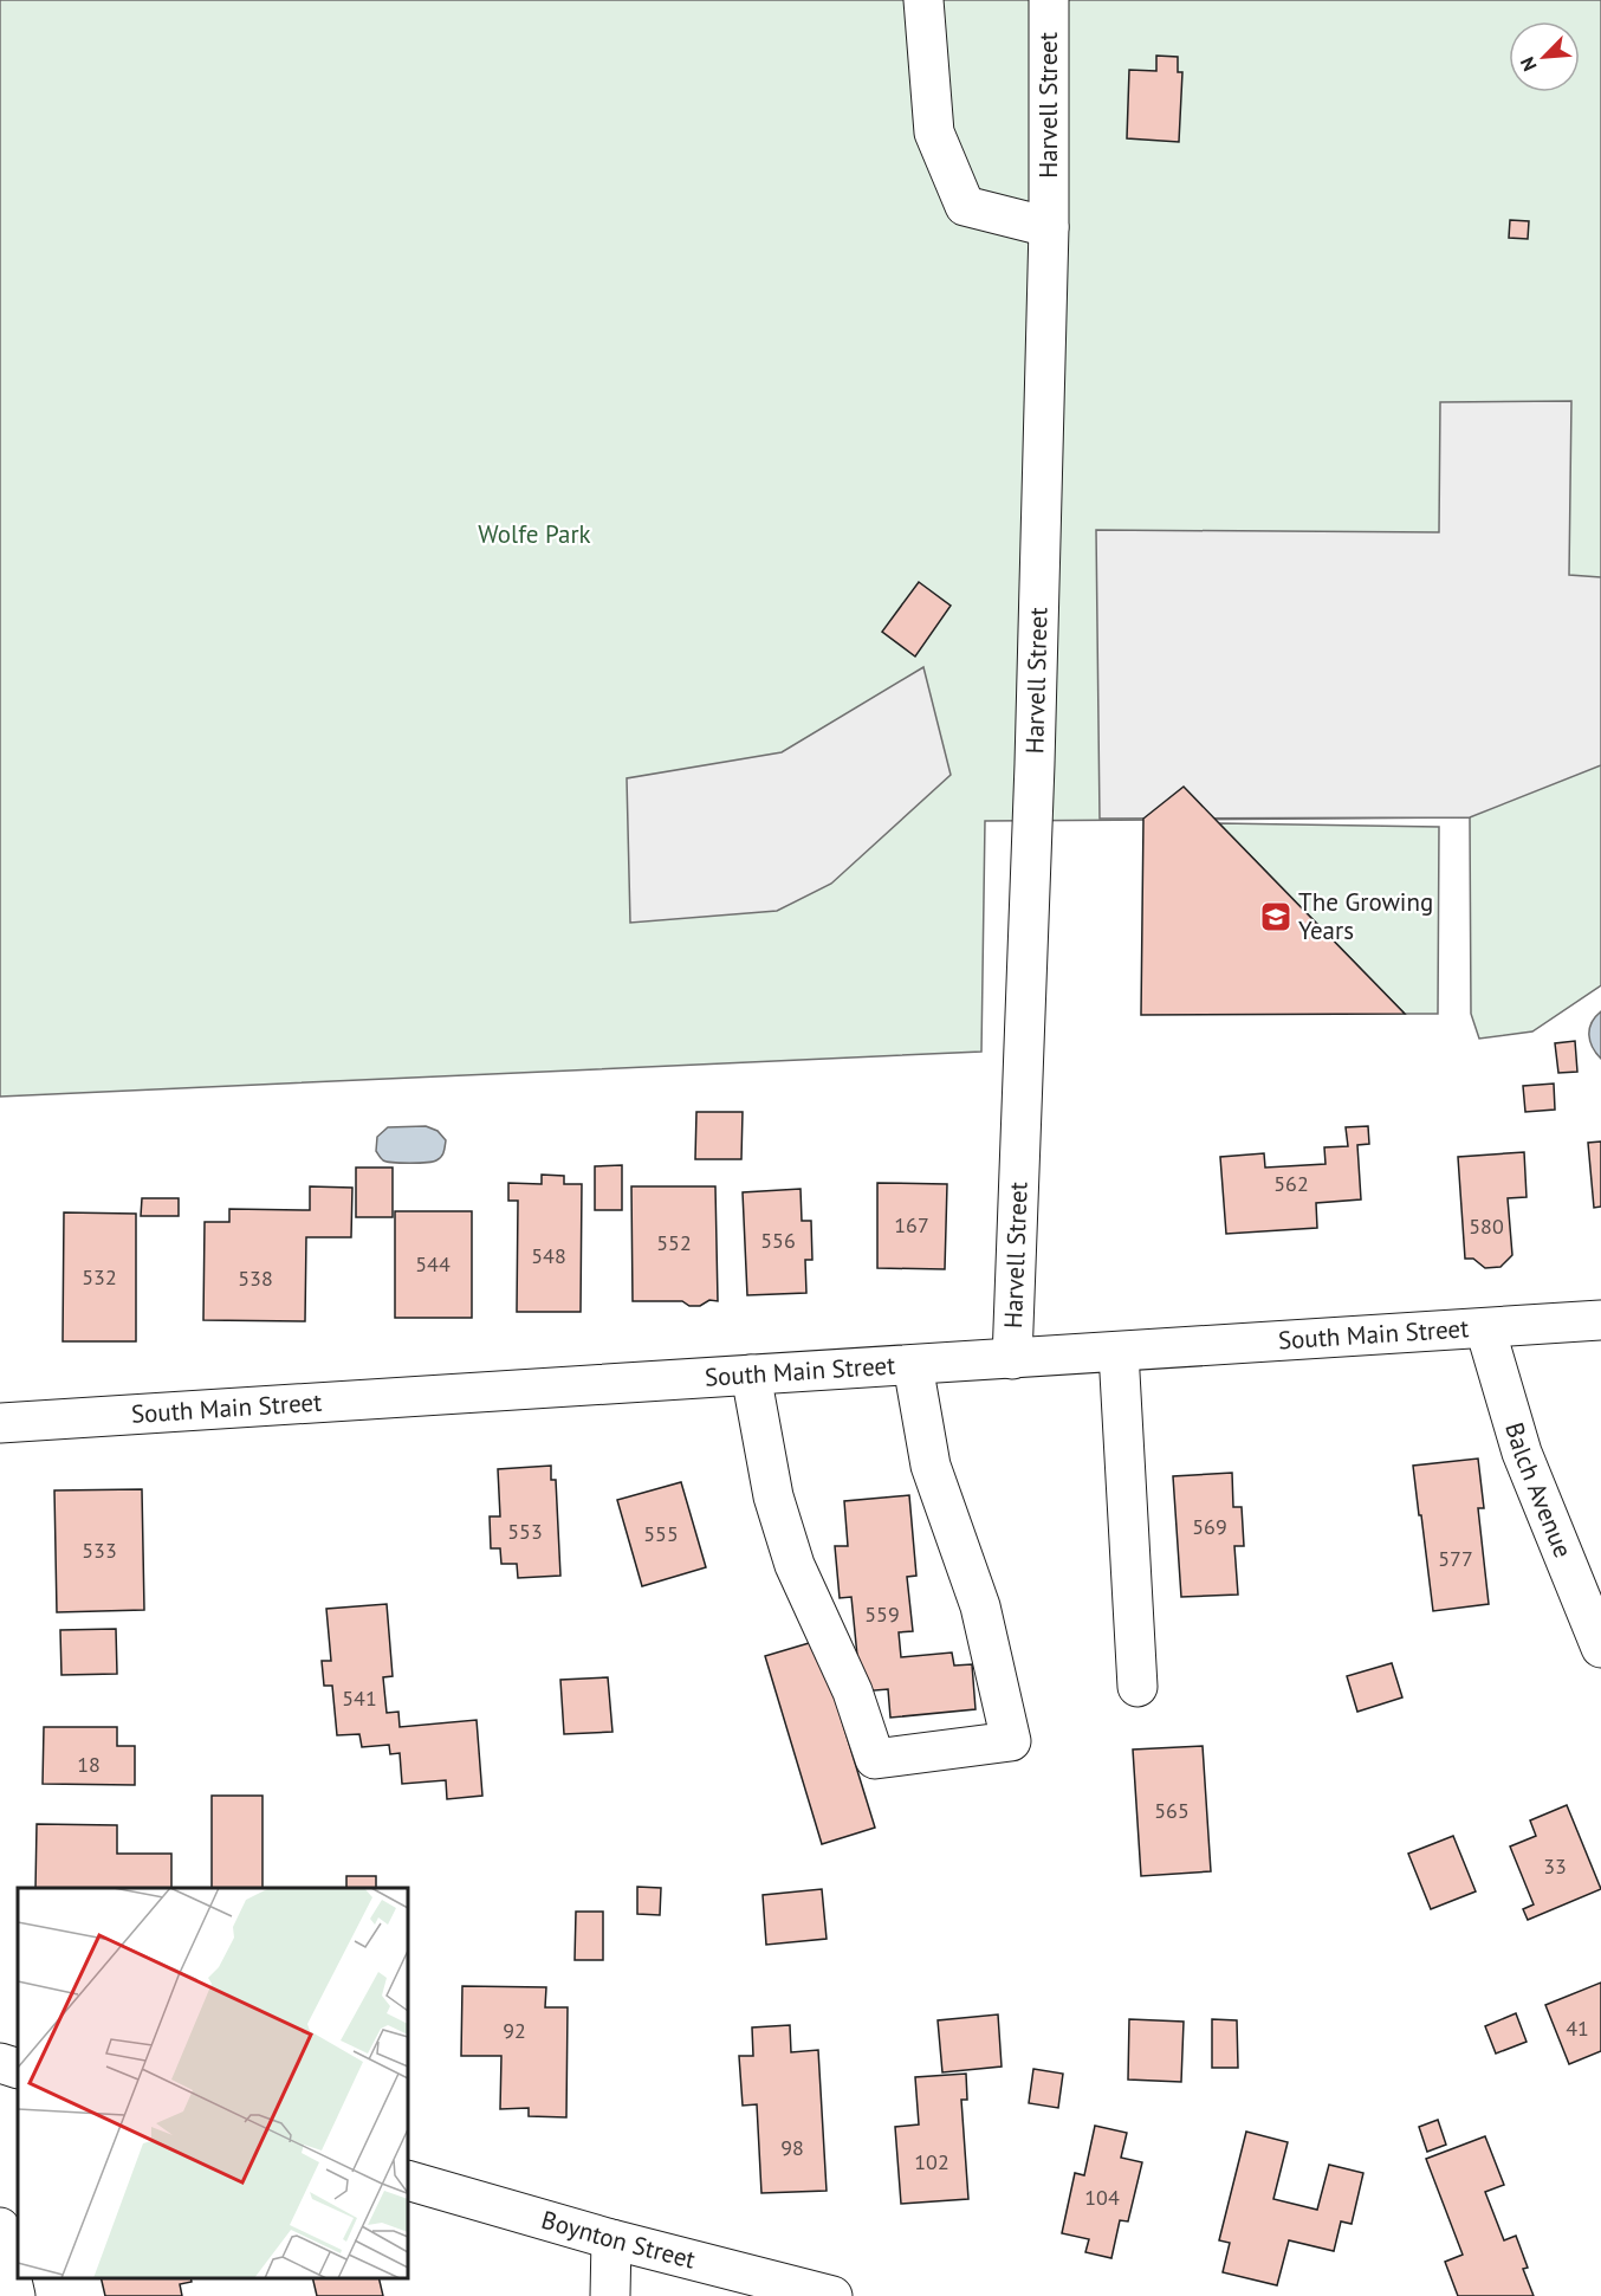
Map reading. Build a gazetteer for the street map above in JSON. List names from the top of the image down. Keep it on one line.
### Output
{"streets":{"street":["Harvell Street","South Main Street","Balch Avenue","Boynton Street"]},"crossings":[["Harvell Street","South Main Street"],["South Main Street","Balch Avenue"]],"parks":["Wolfe Park"],"places":{"school or university":["The Growing Years"]},"house_numbers":["562","167","580","556","552","548","544","532","538","569","553","555","533","577","559","541","18","565","33","41","92","98","102","104"],"north":"bottom left"}
